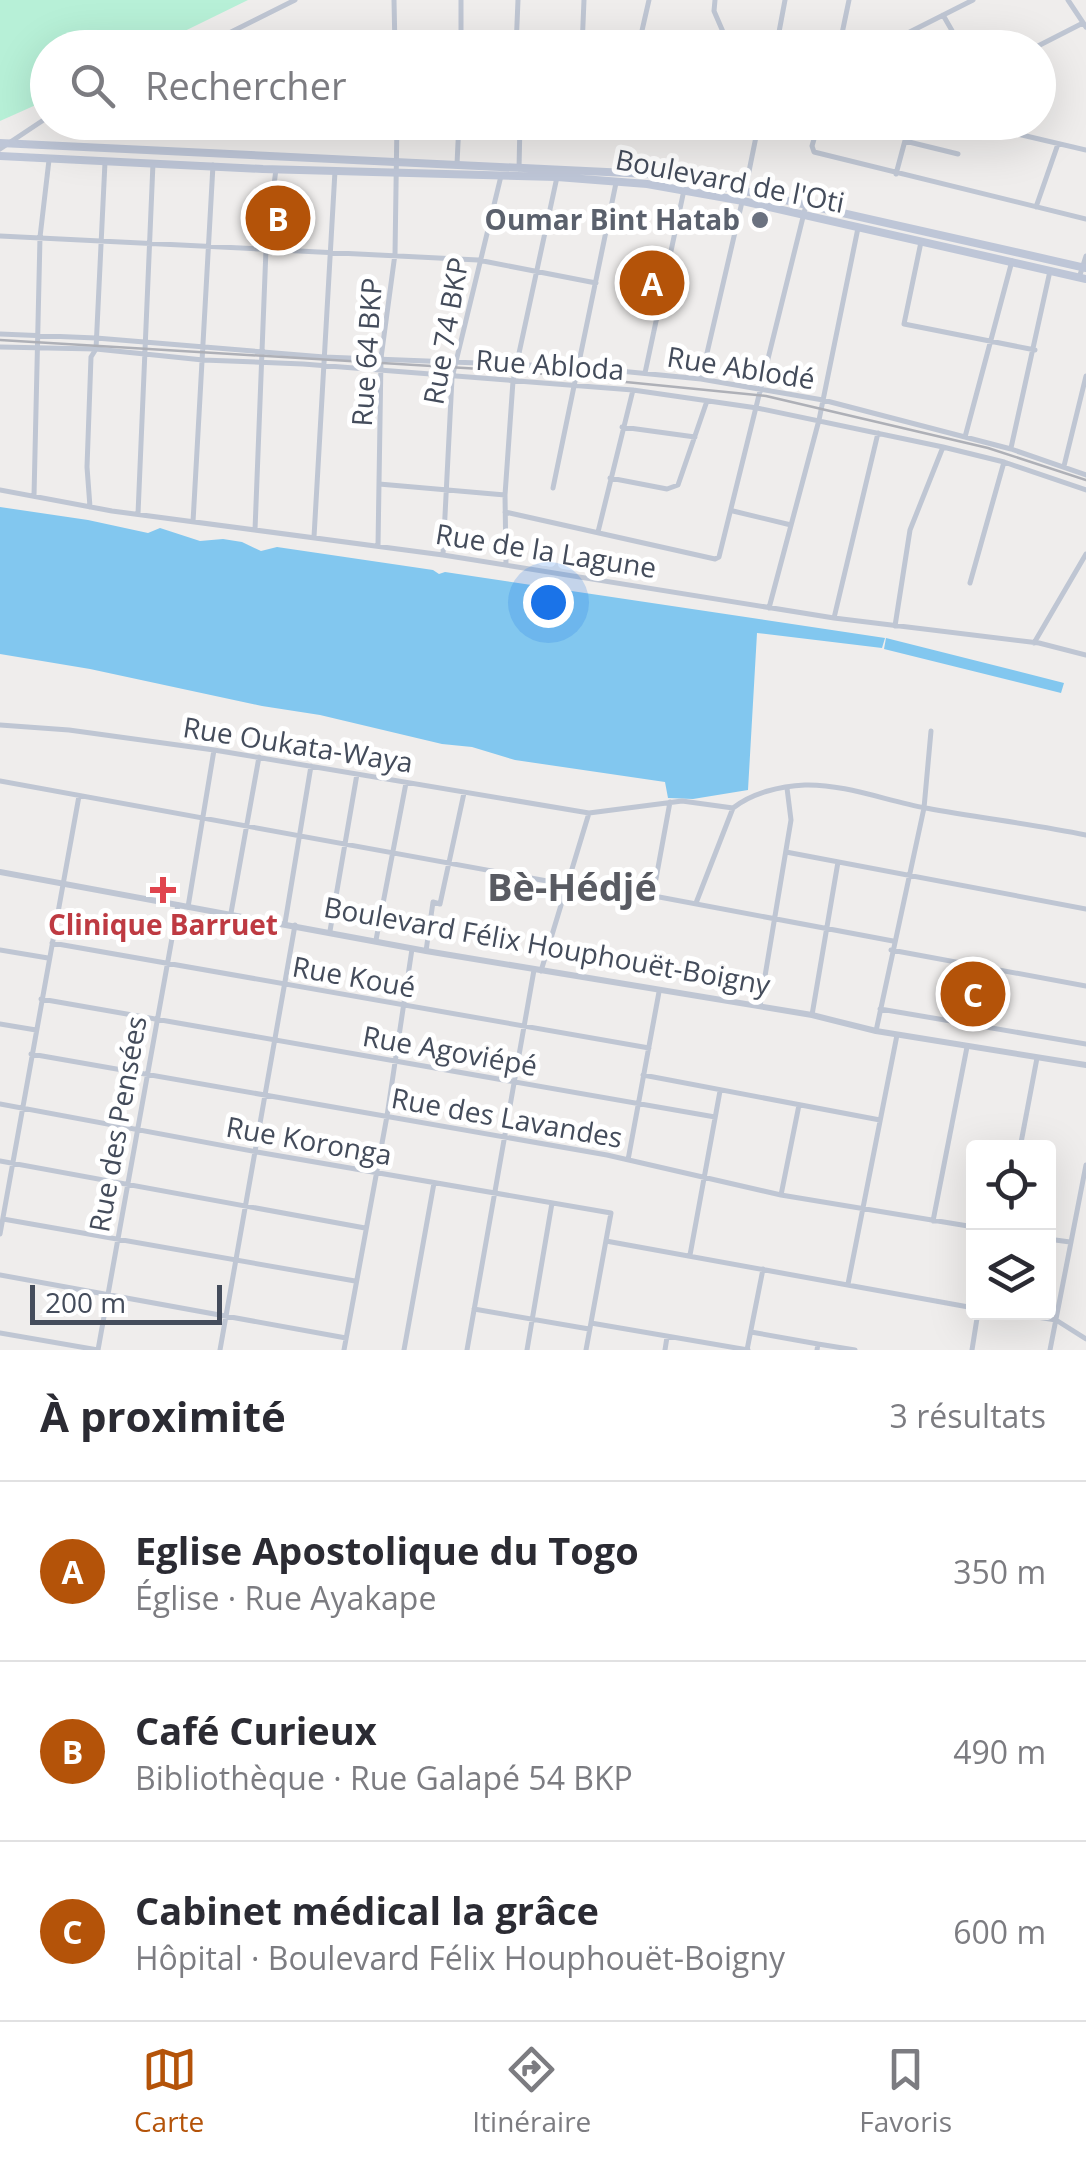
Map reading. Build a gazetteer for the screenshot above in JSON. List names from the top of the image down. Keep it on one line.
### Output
{"streets":{"main road":["Boulevard de l'Oti"],"street":["Rue 74 BKP","Rue 64 BKP","Rue Abloda","Rue Ablodé","Rue de la Lagune","Rue Oukata-Waya","Boulevard Félix Houphouët-Boigny","Rue Koué","Rue Agoviépé","Rue des Lavandes","Rue des Pensées","Rue Koronga"]},"crossings":[["Boulevard de l'Oti","Rue 74 BKP"],["Boulevard de l'Oti","Rue 64 BKP"],["Rue 74 BKP","Rue Abloda"],["Rue 74 BKP","Rue Ablodé"],["Rue 74 BKP","Rue de la Lagune"],["Rue 64 BKP","Rue Abloda"],["Rue 64 BKP","Rue Ablodé"],["Rue 64 BKP","Rue de la Lagune"],["Boulevard Félix Houphouët-Boigny","Rue des Pensées"],["Rue Koué","Rue des Pensées"],["Rue Agoviépé","Rue des Pensées"],["Rue des Lavandes","Rue des Pensées"],["Rue des Pensées","Rue Koronga"]],"districts":["Bè-Hédjé"],"places":{"other":["Oumar Bint Hatab"],"health":["Clinique Barruet"]},"scale_bar":"200 m","page":{"search":"Rechercher","pins":["B","A","C"],"scale":"200 m","heading":["À proximité","3 résultats"],"list":[{"mark":"A","name":"Eglise Apostolique du Togo","note":"Église · Rue Ayakape","value":"350 m"},{"mark":"B","name":"Café Curieux","note":"Bibliothèque · Rue Galapé 54 BKP","value":"490 m"},{"mark":"C","name":"Cabinet médical la grâce","note":"Hôpital · Boulevard Félix Houphouët-Boigny","value":"600 m"}],"nav":["Carte","Itinéraire","Favoris"]}}
